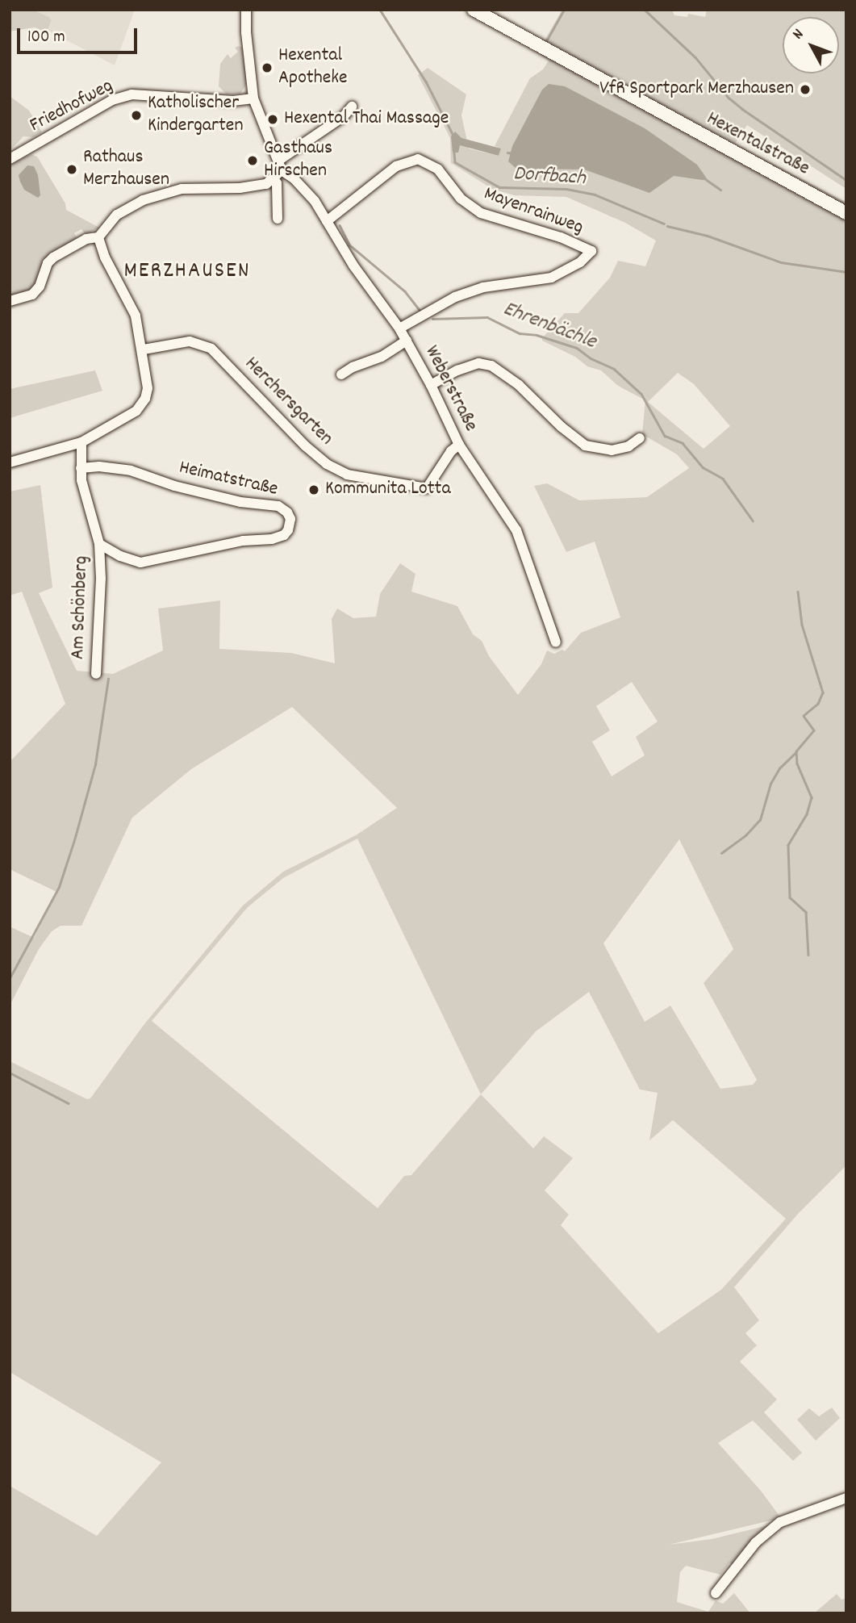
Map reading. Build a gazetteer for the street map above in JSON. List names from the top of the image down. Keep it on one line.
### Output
{"streets":{"main road":["Hexentalstraße"],"street":["Friedhofweg","Mayenrainweg","Weberstraße","Herchersgarten","Heimatstraße","Am Schönberg"]},"crossings":[["Mayenrainweg","Weberstraße"],["Weberstraße","Herchersgarten"],["Heimatstraße","Am Schönberg"]],"districts":["MERZHAUSEN"],"water":["Dorfbach","Ehrenbächle"],"places":["Hexental Apotheke","VfR Sportpark Merzhausen","Katholischer Kindergarten","Hexental Thai Massage","Gasthaus Hirschen","Rathaus Merzhausen","Kommunita Lotta"],"scale_bar":"100 m","north":"top left"}
